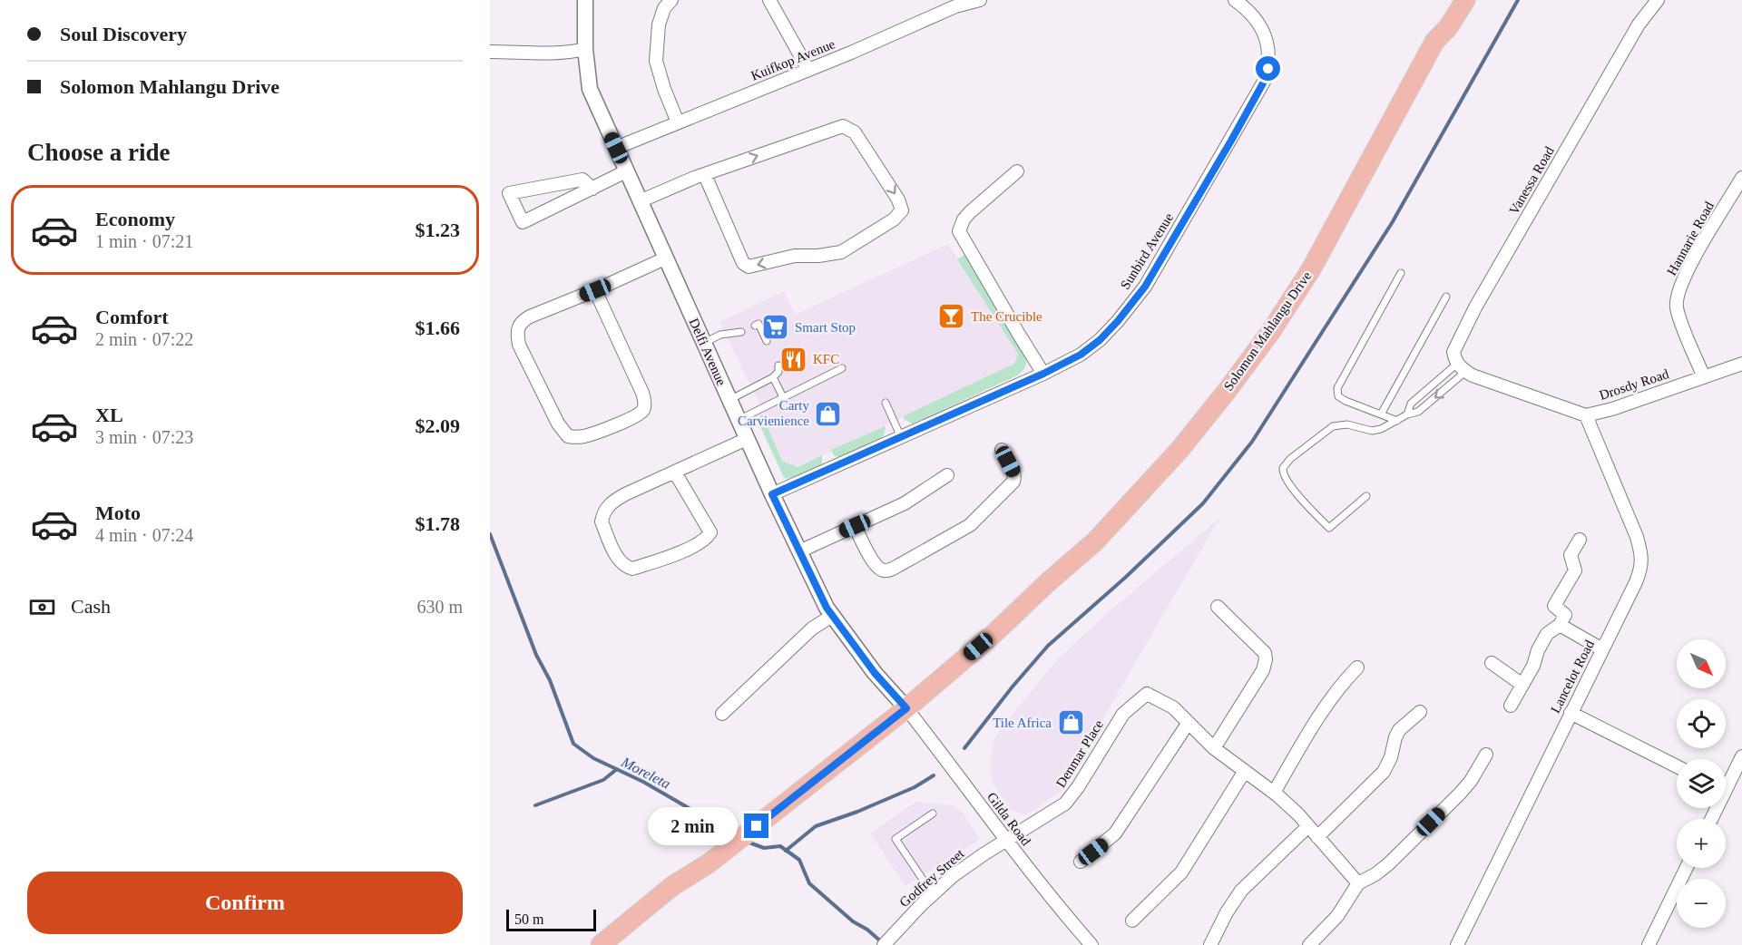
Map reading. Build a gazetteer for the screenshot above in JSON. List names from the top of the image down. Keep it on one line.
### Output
{"streets":{"main road":["Solomon Mahlangu Drive"],"street":["Kuifkop Avenue","Vanessa Road","Hannarie Road","Sunbird Avenue","Delfi Avenue","Drosdy Road","Lancelot Road","Denmar Place","Gilda Road","Godfrey Street"]},"crossings":[["Kuifkop Avenue","Delfi Avenue"],["Vanessa Road","Drosdy Road"],["Hannarie Road","Drosdy Road"],["Sunbird Avenue","Delfi Avenue"],["Solomon Mahlangu Drive","Delfi Avenue"],["Solomon Mahlangu Drive","Gilda Road"],["Delfi Avenue","Gilda Road"],["Drosdy Road","Lancelot Road"],["Denmar Place","Gilda Road"],["Denmar Place","Godfrey Street"],["Gilda Road","Godfrey Street"]],"water":["Moreleta"],"places":{"bar":["The Crucible"],"supermarket":["Smart Stop"],"restaurant":["KFC"],"shop":["Carty Carvienience","Tile Africa"]},"scale_bar":"50 m","north":"bottom right","page":{"banner":["Soul Discovery","Solomon Mahlangu Drive"],"heading":"Choose a ride","list":[{"name":"Economy","note":"1 min · 07:21","value":"$1.23"},{"name":"Comfort","note":"2 min · 07:22","value":"$1.66"},{"name":"XL","note":"3 min · 07:23","value":"$2.09"},{"name":"Moto","note":"4 min · 07:24","value":"$1.78"}],"pay":["Cash","630 m"],"map_buttons":["+","−"],"bubble":"2 min","buttons":"Confirm","scale":"50 m"}}
